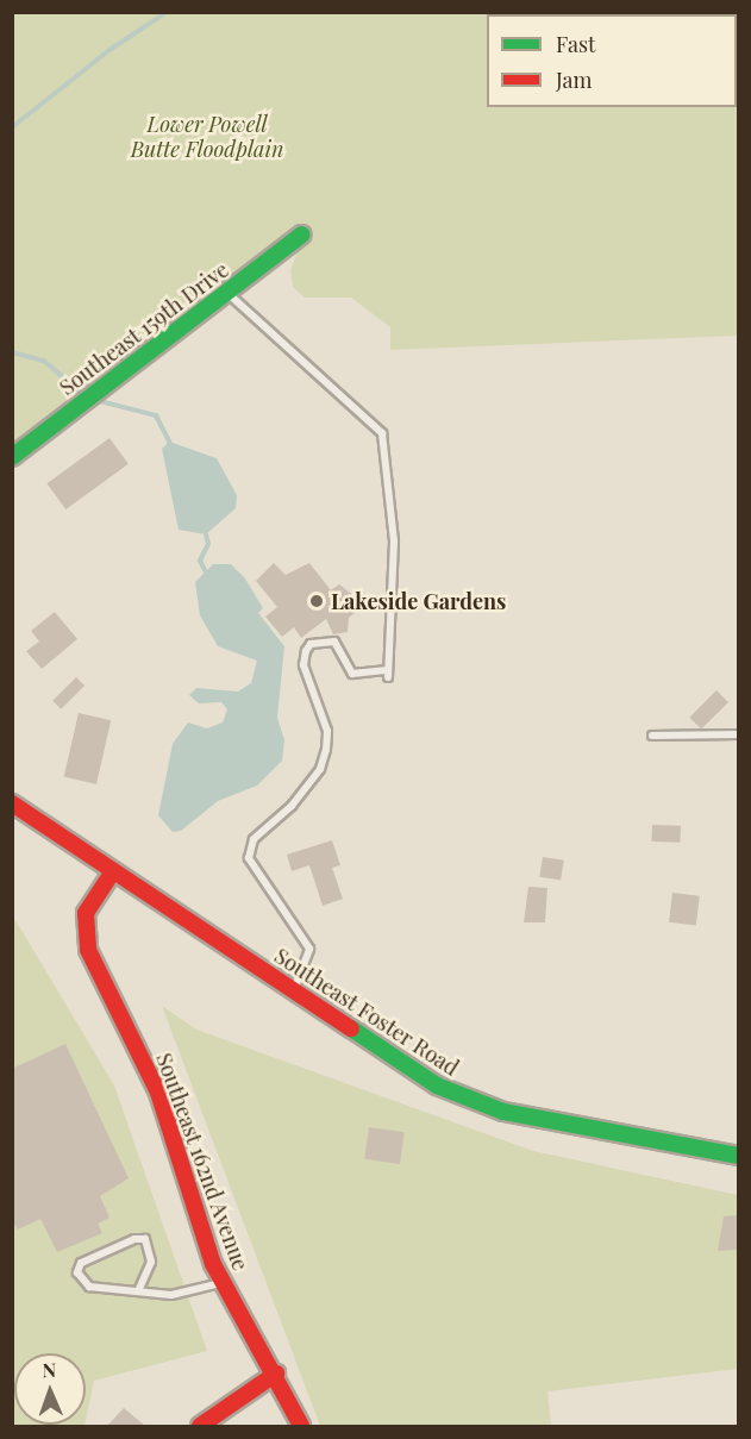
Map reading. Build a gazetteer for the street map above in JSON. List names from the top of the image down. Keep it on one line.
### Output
{"streets":{"street":["Southeast 159th Drive","Southeast Foster Road","Southeast 162nd Avenue"]},"crossings":[["Southeast Foster Road","Southeast 162nd Avenue"]],"parks":["Lower Powell Butte Floodplain"],"places":["Lakeside Gardens"],"legend":["Fast","Jam"],"north":"top"}
